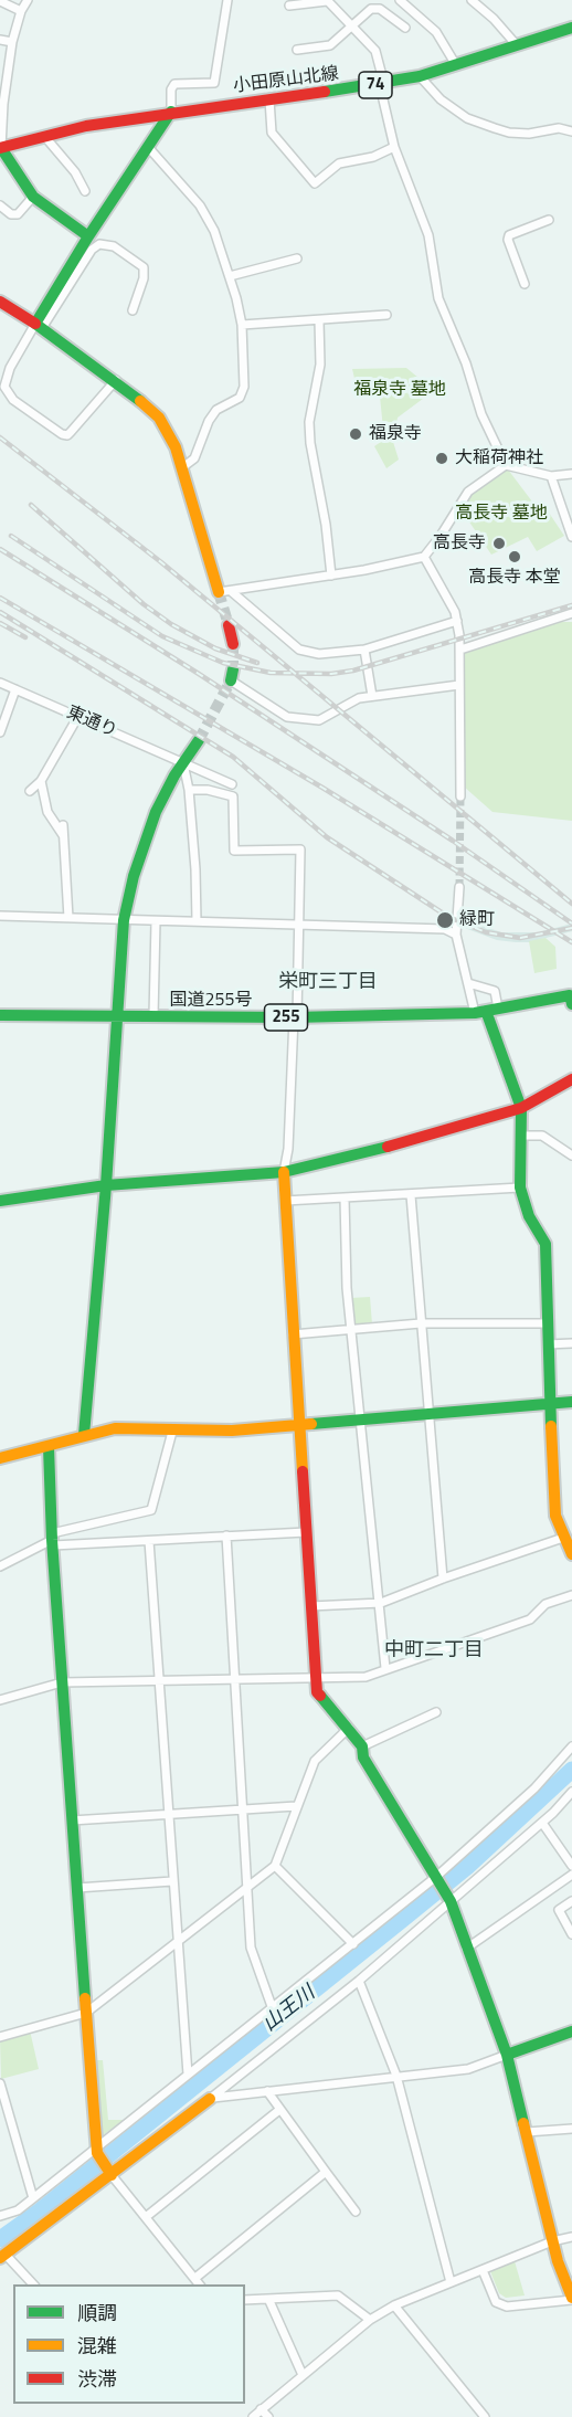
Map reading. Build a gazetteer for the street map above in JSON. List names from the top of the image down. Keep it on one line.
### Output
{"streets":{"main road":["小田原山北線","74","国道255号","255"],"street":["東通り"]},"districts":["栄町三丁目","中町二丁目"],"water":["山王川"],"parks":["福泉寺 墓地","高長寺 墓地"],"places":["福泉寺","大稲荷神社","高長寺","高長寺 本堂","緑町"],"legend":["順調","混雑","渋滞"]}
